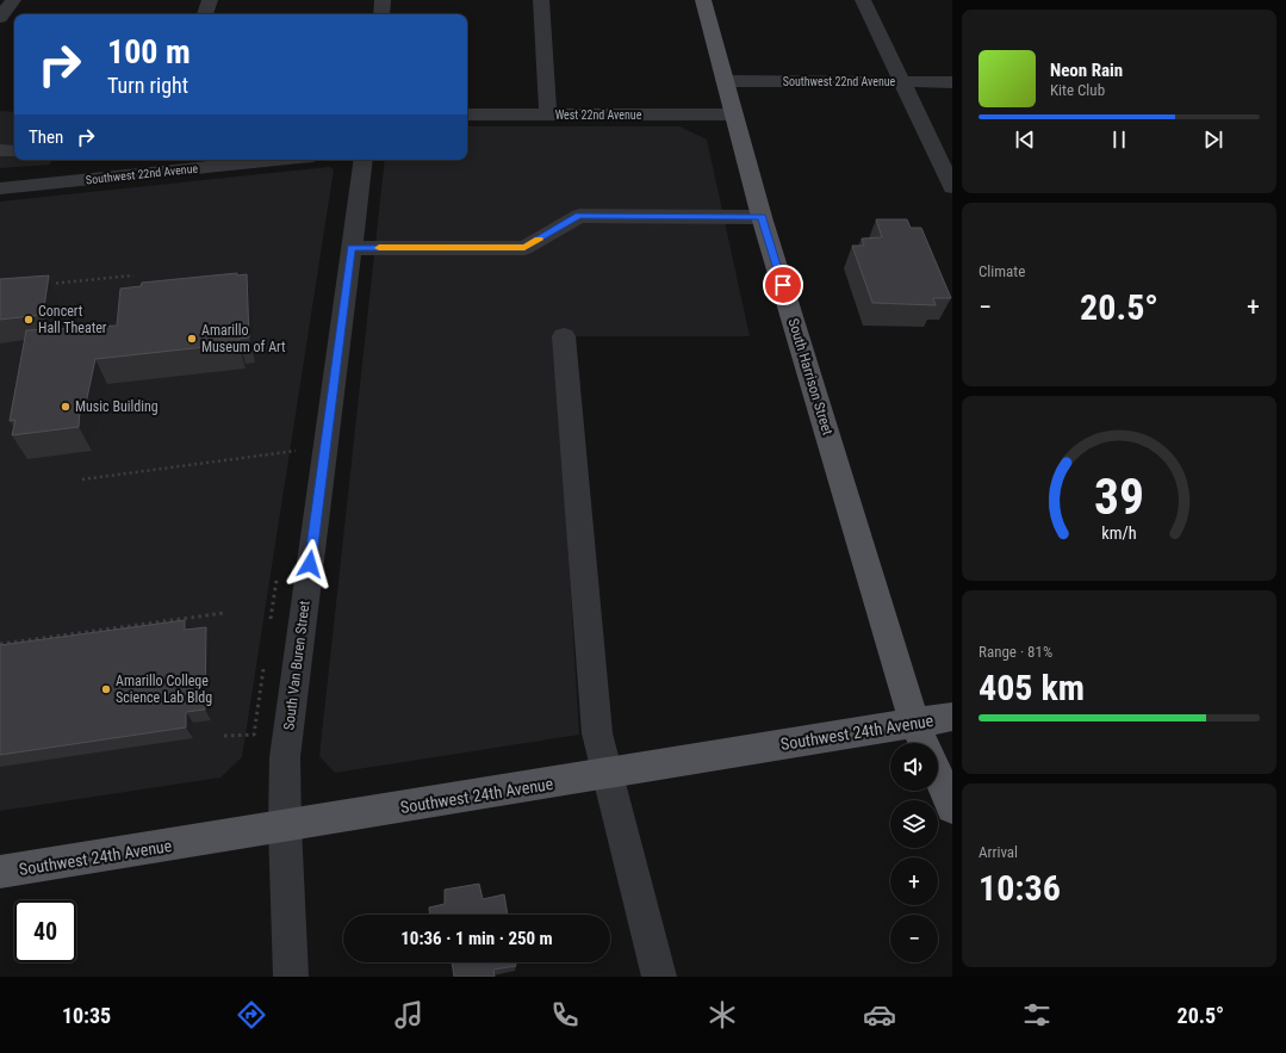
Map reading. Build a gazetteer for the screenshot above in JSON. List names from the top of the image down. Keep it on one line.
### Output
{"streets":{"main road":["South Harrison Street","Southwest 24th Avenue"],"street":["Southwest 22nd Avenue","West 22nd Avenue","South Van Buren Street"]},"crossings":[["Southwest 22nd Avenue","South Harrison Street"],["West 22nd Avenue","South Harrison Street"],["South Harrison Street","Southwest 24th Avenue"],["South Van Buren Street","Southwest 24th Avenue"]],"places":["Concert Hall Theater","Amarillo Museum of Art","Music Building","Amarillo College Science Lab Bldg"],"page":{"turn":["100 m","Turn right"],"song":["Neon Rain","Kite Club"],"then":"Then","tile":["Climate",["Range · 81%","405 km"],["Arrival","10:36"]],"heat":["−","20.5°","+"],"map_buttons":["+","−"],"limit":"40","trip":"10:36 · 1 min · 250 m","tabs":["10:35","20.5°"],"gauge":["39","km/h"]}}
